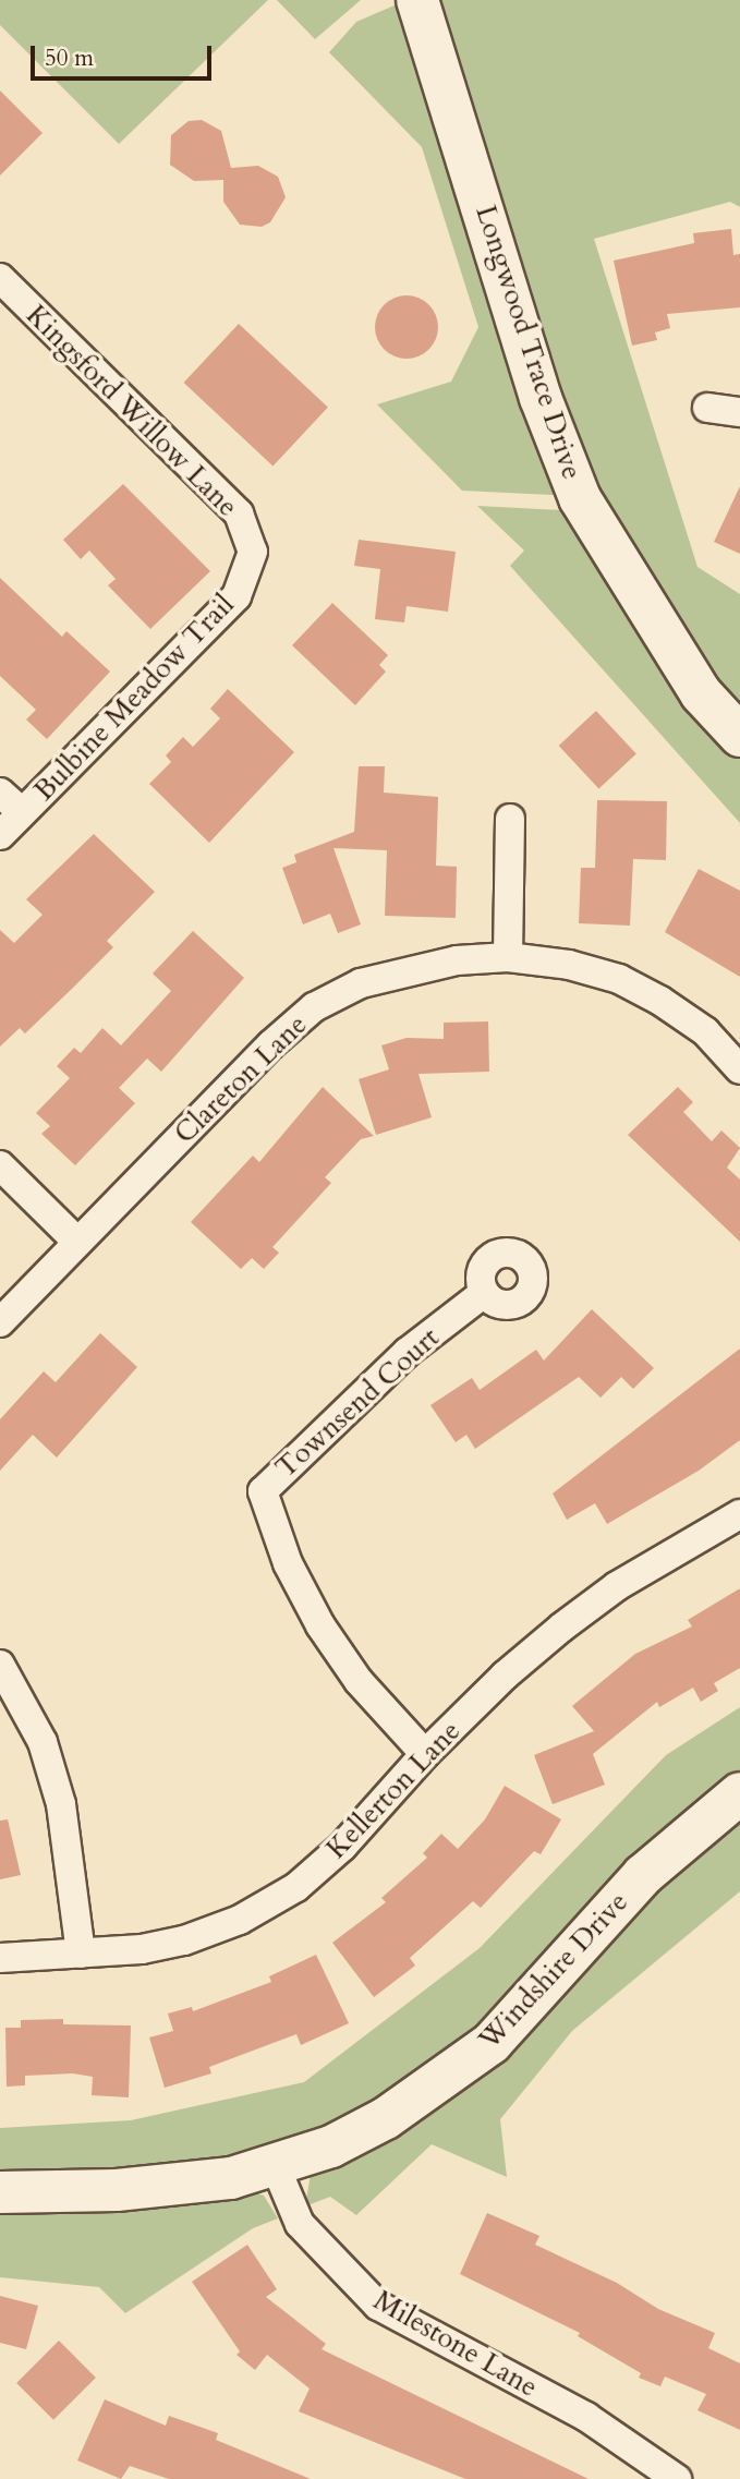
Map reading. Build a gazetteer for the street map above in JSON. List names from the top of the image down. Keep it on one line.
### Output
{"streets":{"street":["Longwood Trace Drive","Kingsford Willow Lane","Bulbine Meadow Trail","Clareton Lane","Townsend Court","Kellerton Lane","Windshire Drive","Milestone Lane"]},"crossings":[["Kingsford Willow Lane","Bulbine Meadow Trail"],["Townsend Court","Kellerton Lane"],["Windshire Drive","Milestone Lane"]],"scale_bar":"50 m"}
